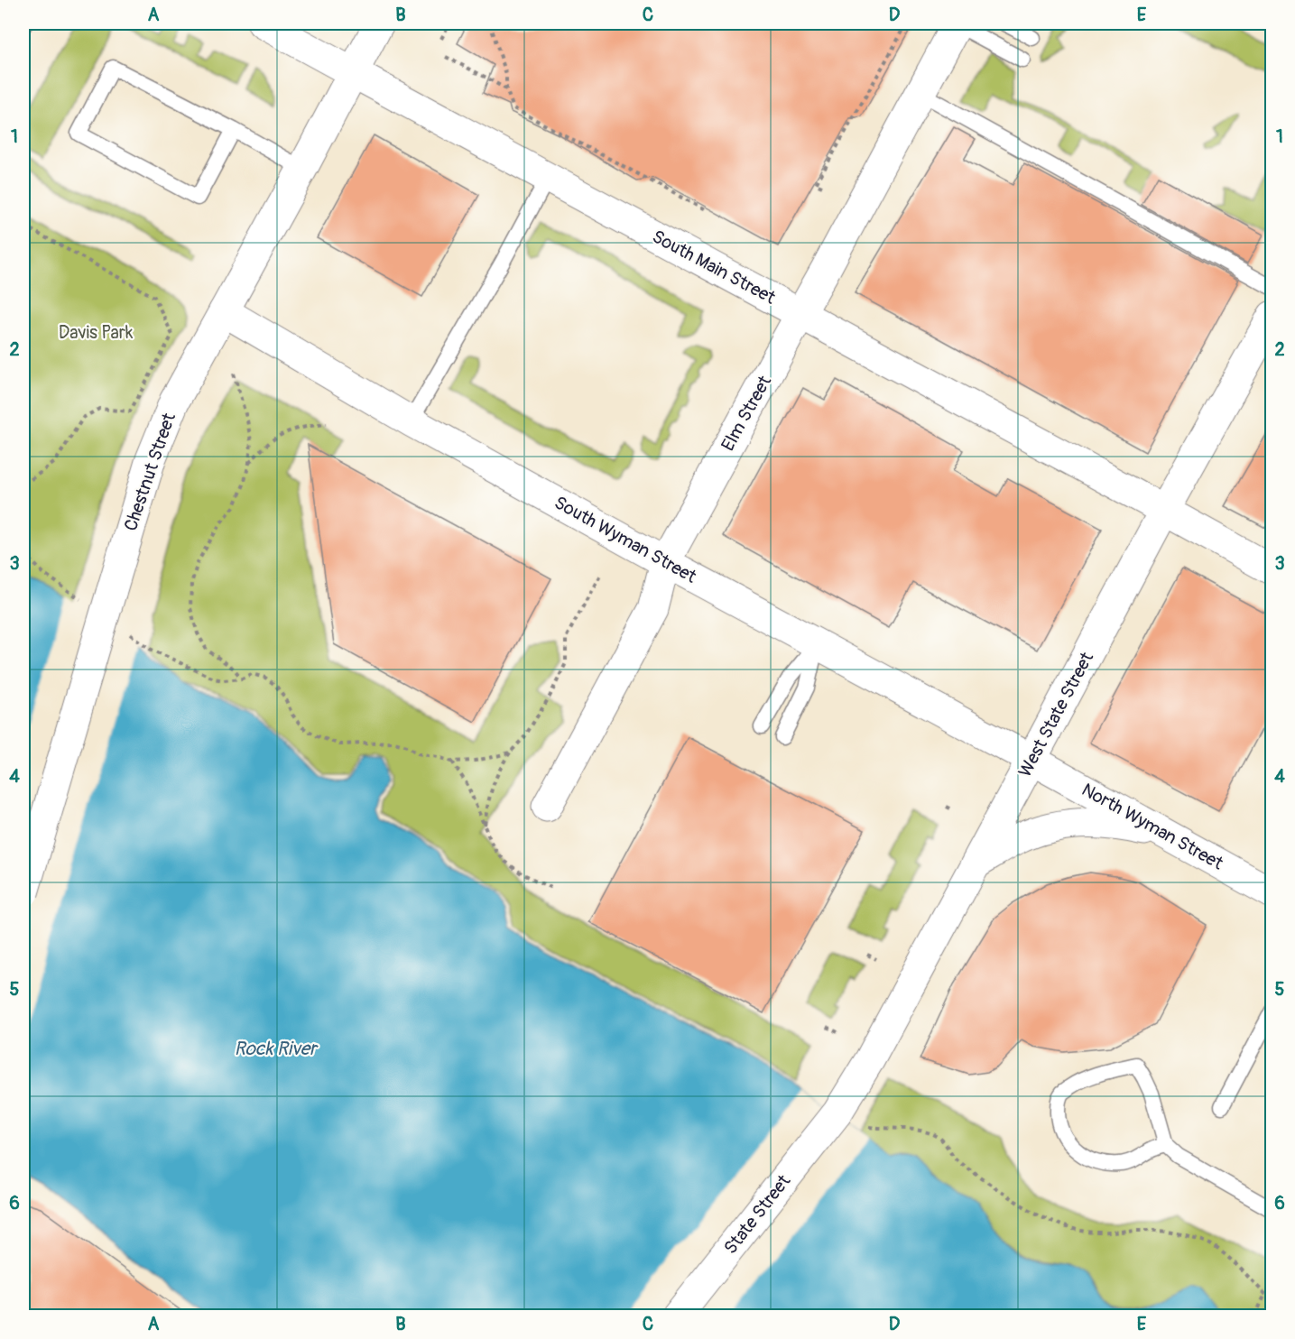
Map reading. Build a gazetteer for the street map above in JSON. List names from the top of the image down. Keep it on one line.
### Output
{"streets":{"main road":["South Main Street","Elm Street","Chestnut Street","South Wyman Street","West State Street","North Wyman Street","State Street"]},"crossings":[["South Main Street","Elm Street"],["South Main Street","Chestnut Street"],["South Main Street","West State Street"],["Elm Street","South Wyman Street"],["Chestnut Street","South Wyman Street"],["South Wyman Street","West State Street"],["South Wyman Street","North Wyman Street"],["West State Street","North Wyman Street"],["West State Street","State Street"]],"water":["Rock River"],"parks":["Davis Park"],"grid":{"columns":["A","B","C","D","E"],"rows":["1","2","3","4","5","6"]}}
